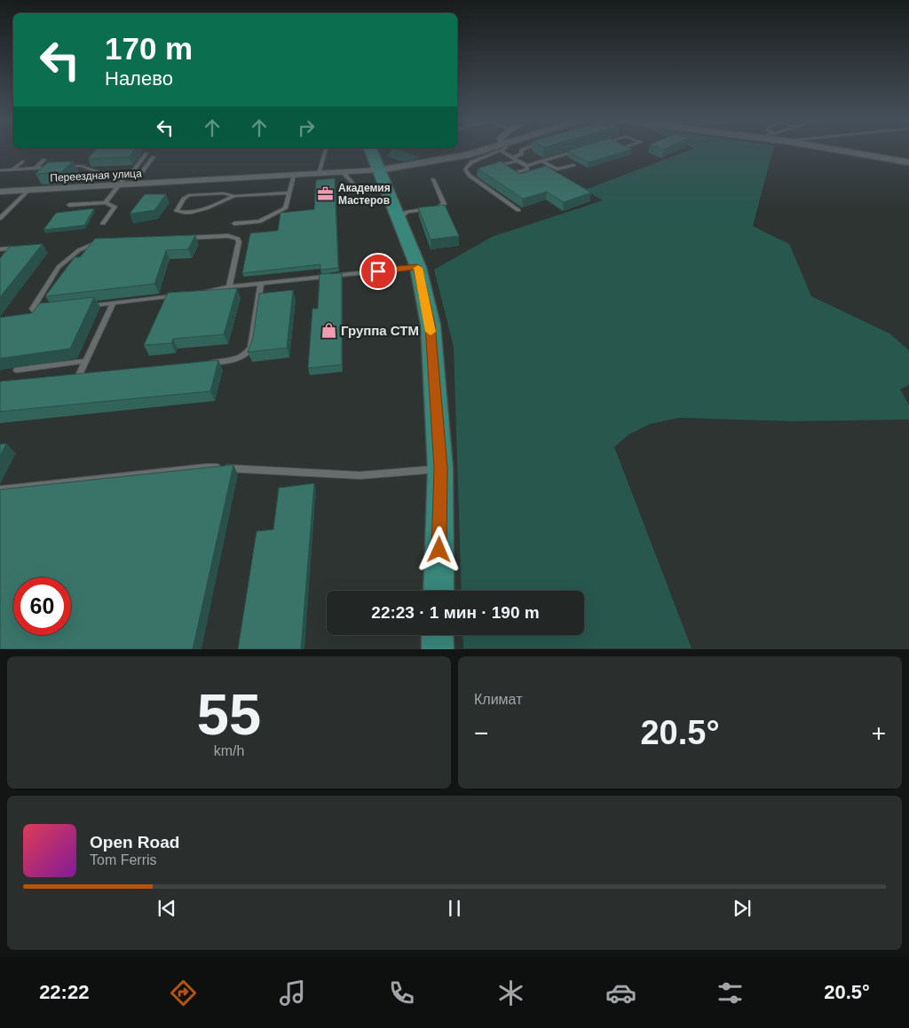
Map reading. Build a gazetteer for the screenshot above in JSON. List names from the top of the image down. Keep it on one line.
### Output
{"streets":{"street":["Переездная улица"]},"places":{"office":["Академия Мастеров"],"shop":["Группа СТМ"]},"page":{"turn":["170 m","Налево"],"limit":"60","trip":"22:23 · 1 мин · 190 m","tile":[["55","km/h"],"Климат"],"heat":["−","20.5°","+"],"song":["Open Road","Tom Ferris"],"tabs":["22:22","20.5°"]}}
